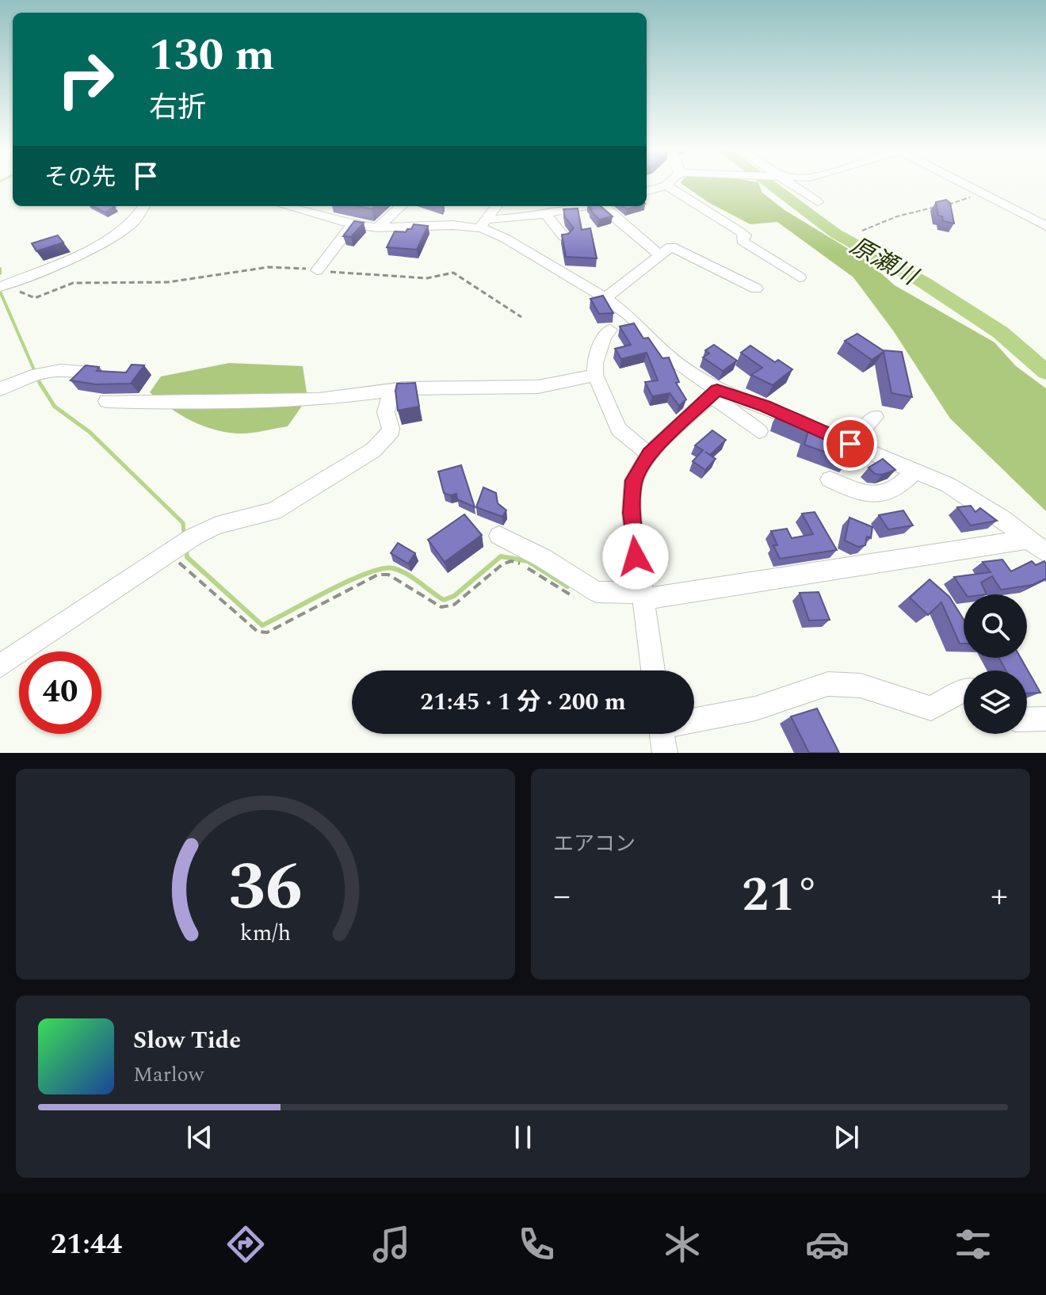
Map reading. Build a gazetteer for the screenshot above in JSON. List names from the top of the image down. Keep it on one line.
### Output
{"water":["原瀬川"],"page":{"turn":["130 m","右折"],"then":"その先","limit":"40","trip":"21:45 · 1 分 · 200 m","tile":"エアコン","heat":["−","21°","+"],"song":["Slow Tide","Marlow"],"tabs":"21:44","gauge":["36","km/h"]}}
